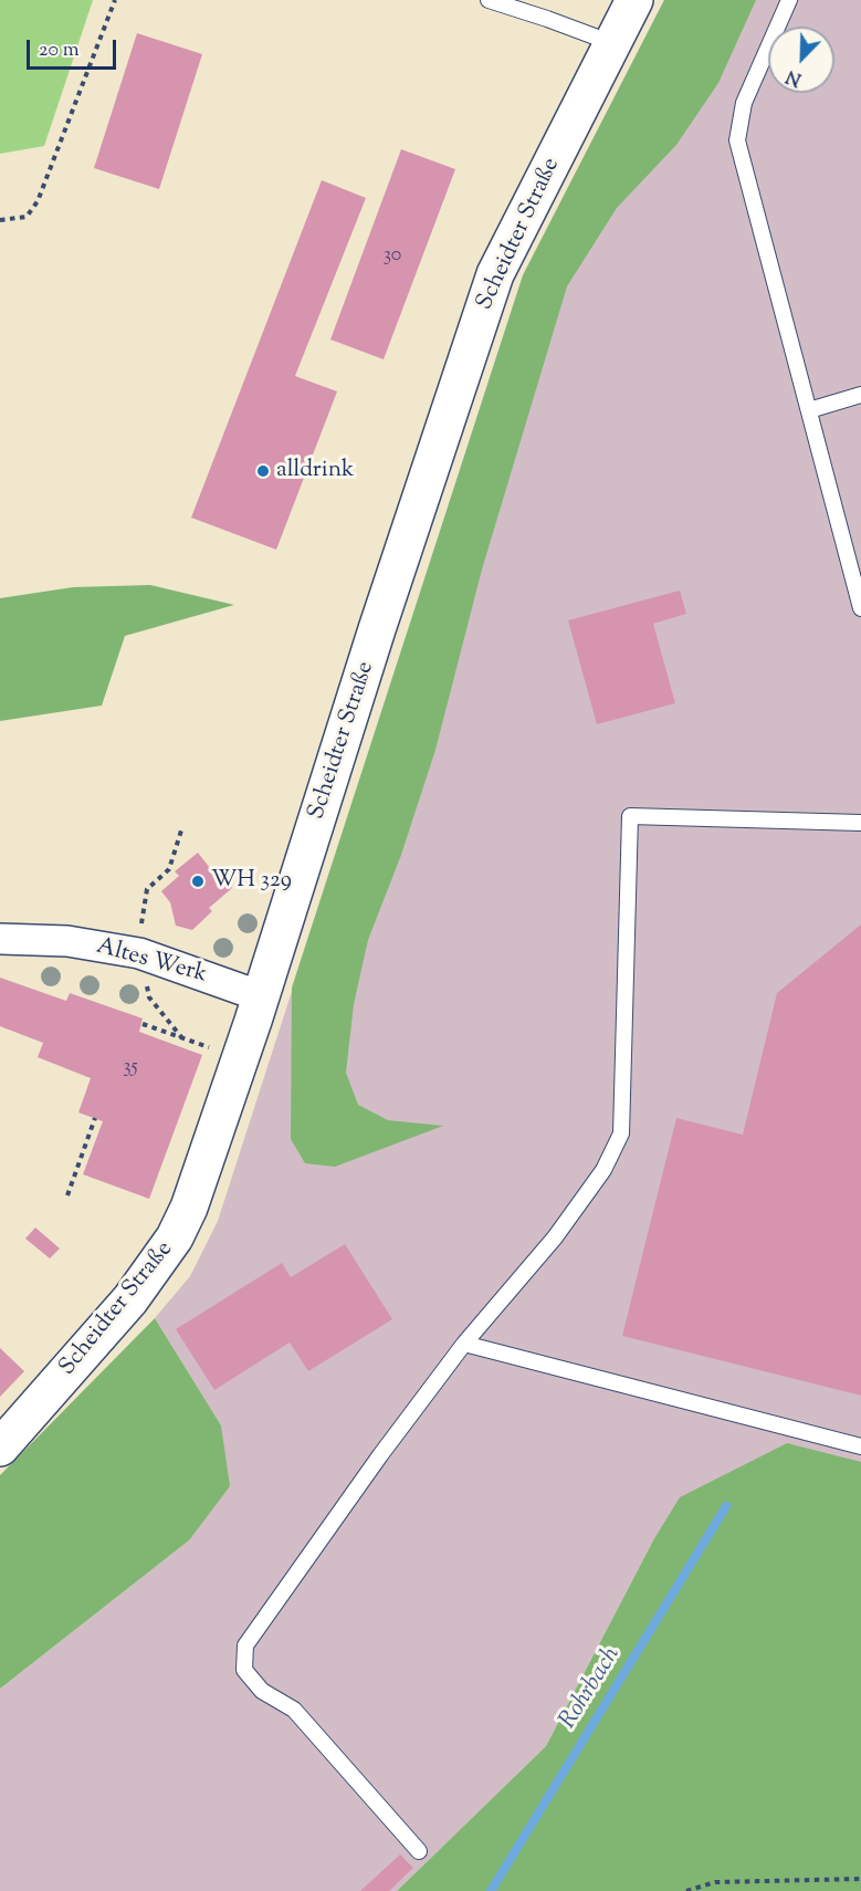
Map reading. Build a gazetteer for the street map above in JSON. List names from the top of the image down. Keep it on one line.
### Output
{"streets":{"main road":["Scheidter Straße"],"street":["Altes Werk"]},"crossings":[["Scheidter Straße","Altes Werk"]],"water":["Rohrbach"],"places":["alldrink","WH 329"],"house_numbers":["30","35"],"scale_bar":"20 m","north":"bottom left"}
